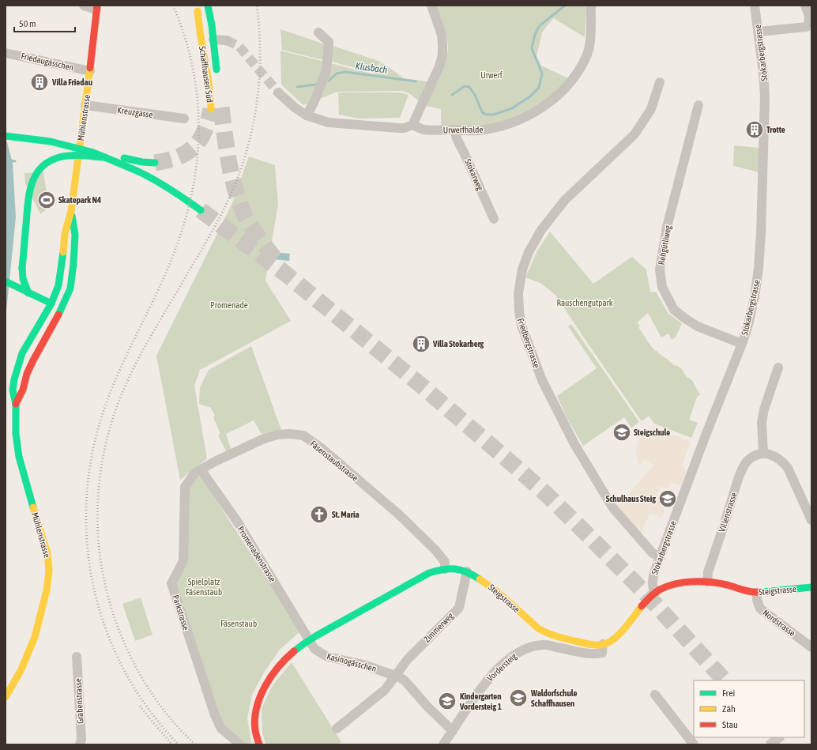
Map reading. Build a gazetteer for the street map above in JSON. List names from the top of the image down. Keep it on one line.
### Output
{"streets":{"main road":["Schaffhausen Süd","Mühlenstrasse","Steigstrasse"],"street":["Stokarbergstrasse","Friedaugässchen","Kreuzgasse","Urwerfhalde","Stokarweg","Rehgütliweg","Friedbergstrasse","Fäsenstaubstrasse","Villenstrasse","Promenadenstrasse","Parkstrasse","Nordstrasse","Zimmerweg","Kasinogässchen","Vordersteig","Grabenstrasse"]},"crossings":[["Stokarbergstrasse","Rehgütliweg"],["Stokarbergstrasse","Friedbergstrasse"],["Stokarbergstrasse","Steigstrasse"],["Friedaugässchen","Mühlenstrasse"],["Kreuzgasse","Mühlenstrasse"],["Urwerfhalde","Stokarweg"],["Fäsenstaubstrasse","Promenadenstrasse"],["Fäsenstaubstrasse","Steigstrasse"],["Fäsenstaubstrasse","Parkstrasse"],["Villenstrasse","Steigstrasse"],["Promenadenstrasse","Steigstrasse"],["Promenadenstrasse","Parkstrasse"],["Promenadenstrasse","Kasinogässchen"],["Steigstrasse","Nordstrasse"],["Steigstrasse","Zimmerweg"],["Steigstrasse","Kasinogässchen"],["Steigstrasse","Vordersteig"],["Zimmerweg","Kasinogässchen"],["Kasinogässchen","Vordersteig"]],"water":["Klusbach"],"parks":["Urwerf","Rauschengutpark","Promenade","Spielplatz Fäsenstaub","Fäsenstaub"],"places":{"building":["Villa Friedau","Trotte","Villa Stokarberg"],"sports":["Skatepark N4"],"school or university":["Steigschule","Schulhaus Steig","Waldorfschule Schaffhausen","Kindergarten Vordersteig 1"],"church":["St. Maria"]},"legend":["Frei","Zäh","Stau"],"scale_bar":"50 m"}
